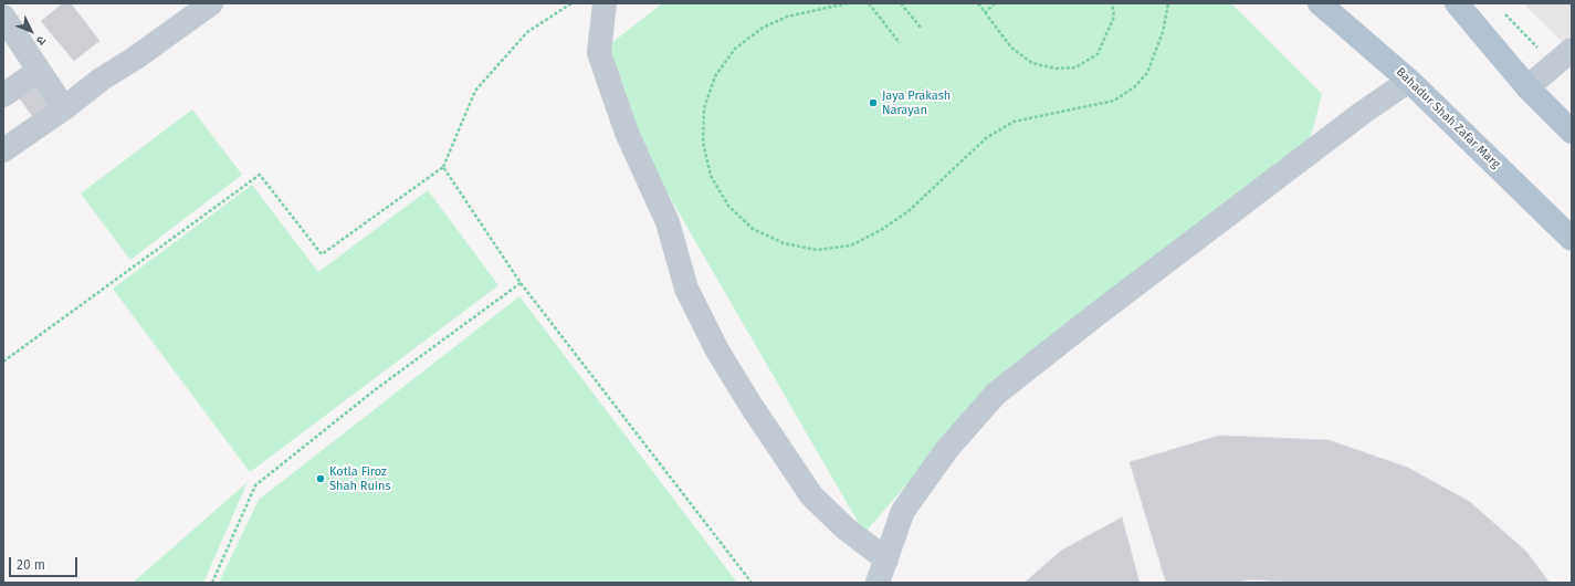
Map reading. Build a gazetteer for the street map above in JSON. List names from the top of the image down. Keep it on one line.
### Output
{"streets":{"main road":["Bahadur Shah Zafar Marg"]},"places":["Jaya Prakash Narayan","Kotla Firoz Shah Ruins"],"scale_bar":"20 m","north":"bottom right"}
